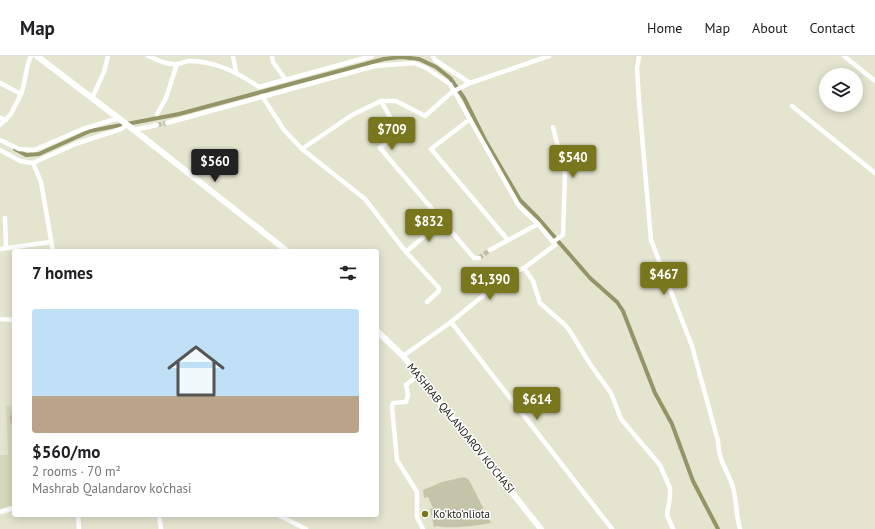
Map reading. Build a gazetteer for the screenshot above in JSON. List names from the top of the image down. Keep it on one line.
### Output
{"streets":{"main road":["MASHRAB QALANDAROV KO'CHASI"]},"places":["Ko'kto'nliota"],"page":{"header":"Map","nav":["Home","Map","About","Contact"],"price":["$709","$540","$560","$832","$467","$1,390","$614"],"heading":"7 homes","list":[{"name":"$560/mo","note":"2 rooms · 70 m² · Mashrab Qalandarov ko'chasi"}]}}
